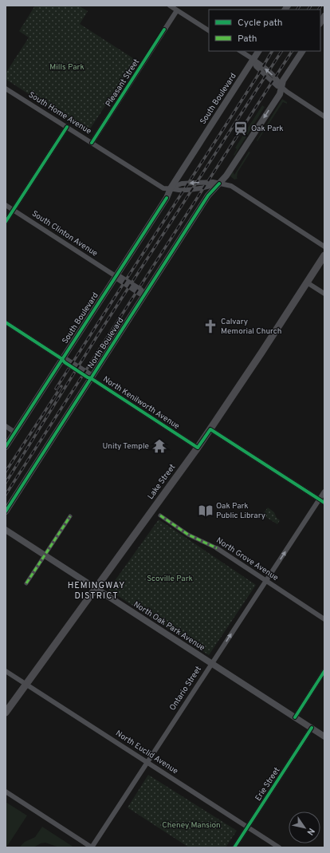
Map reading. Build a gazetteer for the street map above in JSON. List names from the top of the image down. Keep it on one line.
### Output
{"streets":{"main road":["Lake Street"],"street":["Pleasant Street","South Boulevard","South Home Avenue","South Clinton Avenue","North Boulevard","North Kenilworth Avenue","North Grove Avenue","North Oak Park Avenue","Ontario Street","North Euclid Avenue","Erie Street"]},"crossings":[["Pleasant Street","South Home Avenue"],["South Boulevard","South Home Avenue"],["South Boulevard","South Clinton Avenue"],["South Boulevard","North Kenilworth Avenue"],["South Home Avenue","North Boulevard"],["South Clinton Avenue","North Boulevard"],["North Boulevard","North Kenilworth Avenue"],["North Kenilworth Avenue","Lake Street"],["Lake Street","North Oak Park Avenue"],["Lake Street","North Euclid Avenue"],["North Grove Avenue","Ontario Street"],["North Oak Park Avenue","Ontario Street"],["North Oak Park Avenue","Erie Street"],["Ontario Street","North Euclid Avenue"],["North Euclid Avenue","Erie Street"]],"one_way":["Ontario Street"],"districts":["HEMINGWAY DISTRICT"],"parks":["Mills Park","Scoville Park","Cheney Mansion"],"places":{"station":["Oak Park"],"church":["Calvary Memorial Church"],"temple":["Unity Temple"],"library":["Oak Park Public Library"]},"legend":["Cycle path","Path"],"north":"bottom right"}
